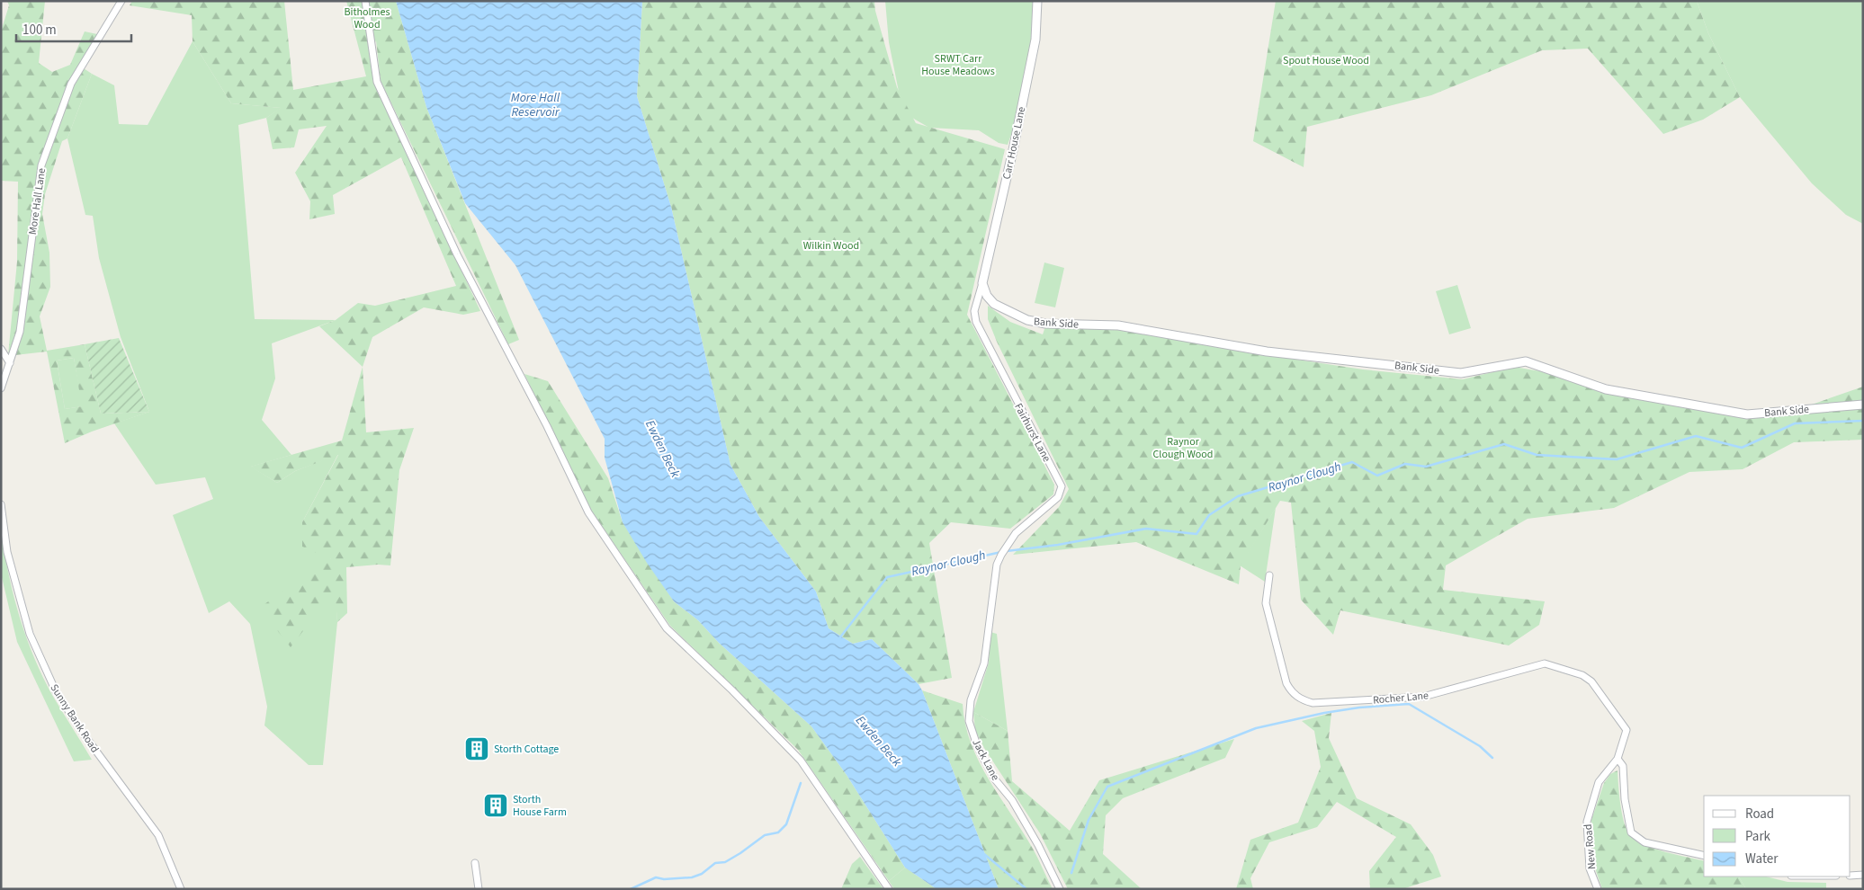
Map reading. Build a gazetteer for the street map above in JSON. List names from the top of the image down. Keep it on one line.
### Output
{"streets":{"street":["Carr House Lane","More Hall Lane","Bank Side","Fairhurst Lane","Rocher Lane","Sunny Bank Road","Jack Lane","New Road"]},"crossings":[["Carr House Lane","Bank Side"],["Carr House Lane","Fairhurst Lane"],["Bank Side","Fairhurst Lane"],["Fairhurst Lane","Jack Lane"],["Rocher Lane","New Road"]],"water":["More Hall Reservoir","Ewden Beck","Raynor Clough"],"parks":["Bitholmes Wood","SRWT Carr House Meadows","Spout House Wood","Wilkin Wood","Raynor Clough Wood"],"places":{"building":["Storth Cottage","Storth House Farm"]},"legend":["Road","Park","Water"],"scale_bar":"100 m"}
